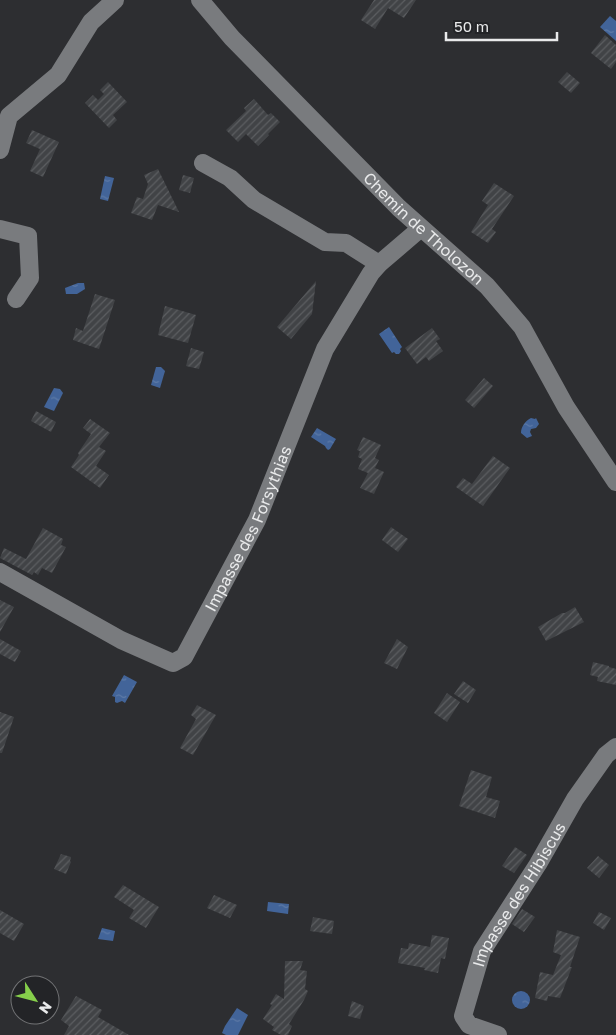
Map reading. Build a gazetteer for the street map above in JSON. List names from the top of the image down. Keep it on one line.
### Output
{"streets":{"street":["Chemin de Tholozon","Impasse des Forsythias","Impasse des Hibiscus"]},"crossings":[["Chemin de Tholozon","Impasse des Forsythias"]],"scale_bar":"50 m","north":"bottom right"}
